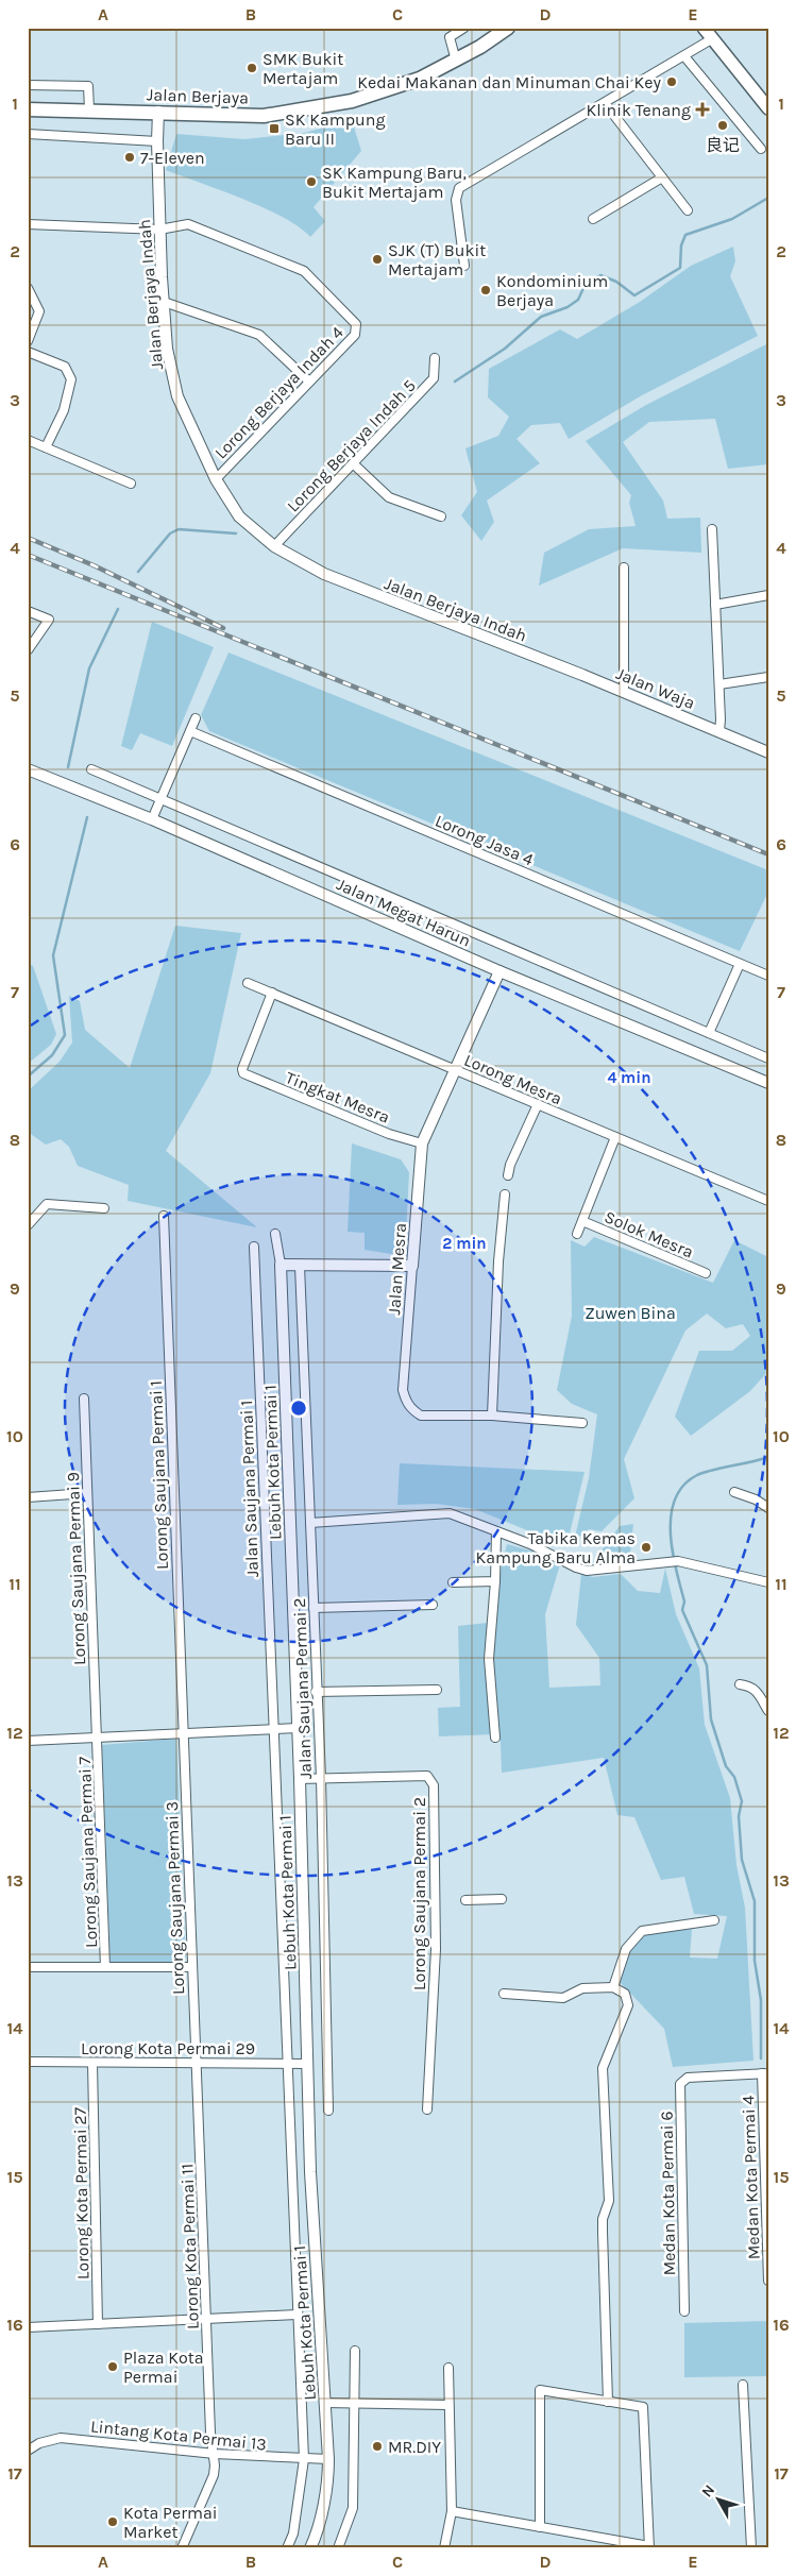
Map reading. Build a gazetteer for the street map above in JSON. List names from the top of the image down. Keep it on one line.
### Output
{"streets":{"main road":["Jalan Berjaya"],"street":["Jalan Berjaya Indah","Lorong Berjaya Indah 4","Lorong Berjaya Indah 5","Jalan Waja","Lorong Jasa 4","Jalan Megat Harun","Lorong Mesra","Tingkat Mesra","Solok Mesra","Jalan Mesra","Lebuh Kota Permai 1","Lorong Saujana Permai 1","Jalan Saujana Permai 1","Lorong Saujana Permai 9","Jalan Saujana Permai 2","Lorong Saujana Permai 7","Lorong Saujana Permai 2","Lorong Saujana Permai 3","Lorong Kota Permai 29","Medan Kota Permai 4","Lorong Kota Permai 27","Medan Kota Permai 6","Lorong Kota Permai 11","Lintang Kota Permai 13"]},"crossings":[["Jalan Berjaya","Jalan Berjaya Indah"],["Jalan Berjaya Indah","Lorong Berjaya Indah 4"],["Jalan Berjaya Indah","Lorong Berjaya Indah 5"],["Jalan Berjaya Indah","Jalan Waja"],["Jalan Megat Harun","Jalan Mesra"],["Lorong Mesra","Tingkat Mesra"],["Lorong Mesra","Solok Mesra"],["Lorong Mesra","Jalan Mesra"],["Tingkat Mesra","Jalan Mesra"],["Lebuh Kota Permai 1","Jalan Saujana Permai 1"],["Lebuh Kota Permai 1","Lorong Saujana Permai 2"],["Lebuh Kota Permai 1","Lorong Kota Permai 29"],["Lebuh Kota Permai 1","Lintang Kota Permai 13"],["Lorong Saujana Permai 1","Lorong Saujana Permai 3"],["Lorong Saujana Permai 9","Lorong Saujana Permai 7"],["Jalan Saujana Permai 2","Lorong Saujana Permai 2"],["Lorong Saujana Permai 3","Lorong Kota Permai 29"],["Lorong Saujana Permai 3","Lorong Kota Permai 11"],["Lorong Kota Permai 29","Lorong Kota Permai 27"],["Lorong Kota Permai 29","Lorong Kota Permai 11"],["Medan Kota Permai 4","Medan Kota Permai 6"],["Lorong Kota Permai 11","Lintang Kota Permai 13"]],"parks":["Zuwen Bina"],"places":{"other":["SMK Bukit Mertajam","Kedai Makanan dan Minuman Chai Key","良记","7-Eleven","SK Kampung Baru, Bukit Mertajam","SJK (T) Bukit Mertajam","Kondominium Berjaya","Tabika Kemas Kampung Baru Alma","Plaza Kota Permai","MR.DIY","Kota Permai Market"],"health":["Klinik Tenang"],"transit":["SK Kampung Baru II"]},"north":"top left","grid":{"columns":["A","B","C","D","E"],"rows":["1","2","3","4","5","6","7","8","9","10","11","12","13","14","15","16","17"]},"rings":["4 min","2 min"]}
